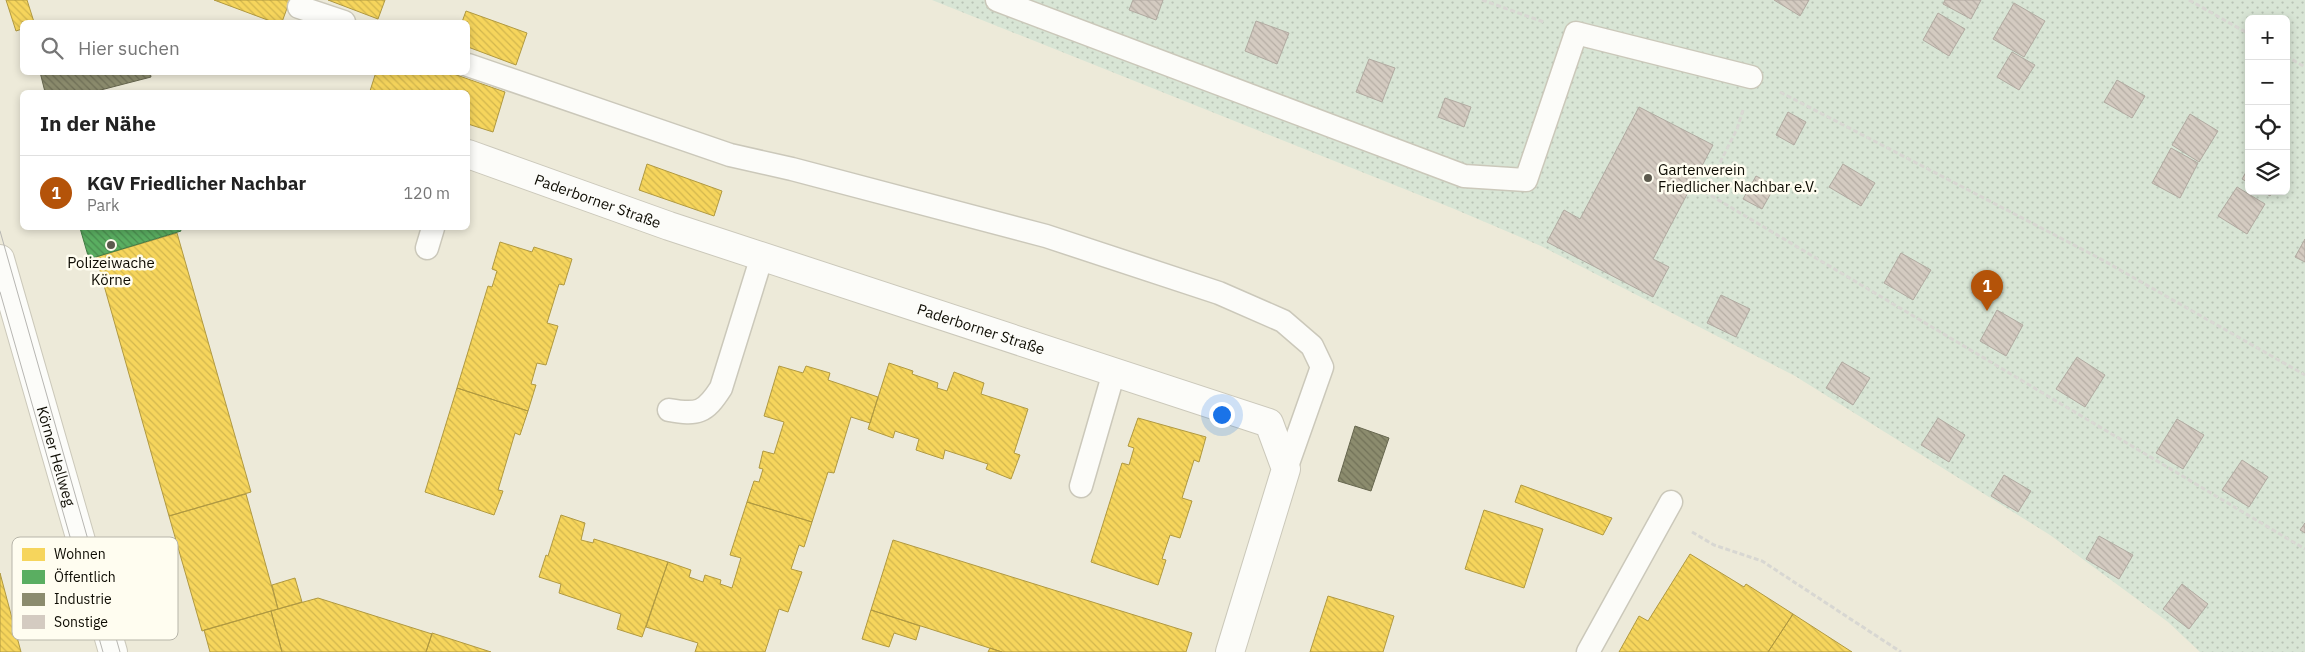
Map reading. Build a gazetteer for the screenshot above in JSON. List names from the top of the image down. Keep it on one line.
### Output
{"streets":{"street":["Paderborner Straße","Körner Hellweg"]},"places":["Gartenverein Friedlicher Nachbar e.V.","Polizeiwache Körne"],"legend":["Wohnen","Öffentlich","Industrie","Sonstige"],"page":{"map_buttons":["+","−"],"search":"Hier suchen","heading":"In der Nähe","list":[{"mark":"1","name":"KGV Friedlicher Nachbar","note":"Park","value":"120 m"}],"pins":"1"}}
